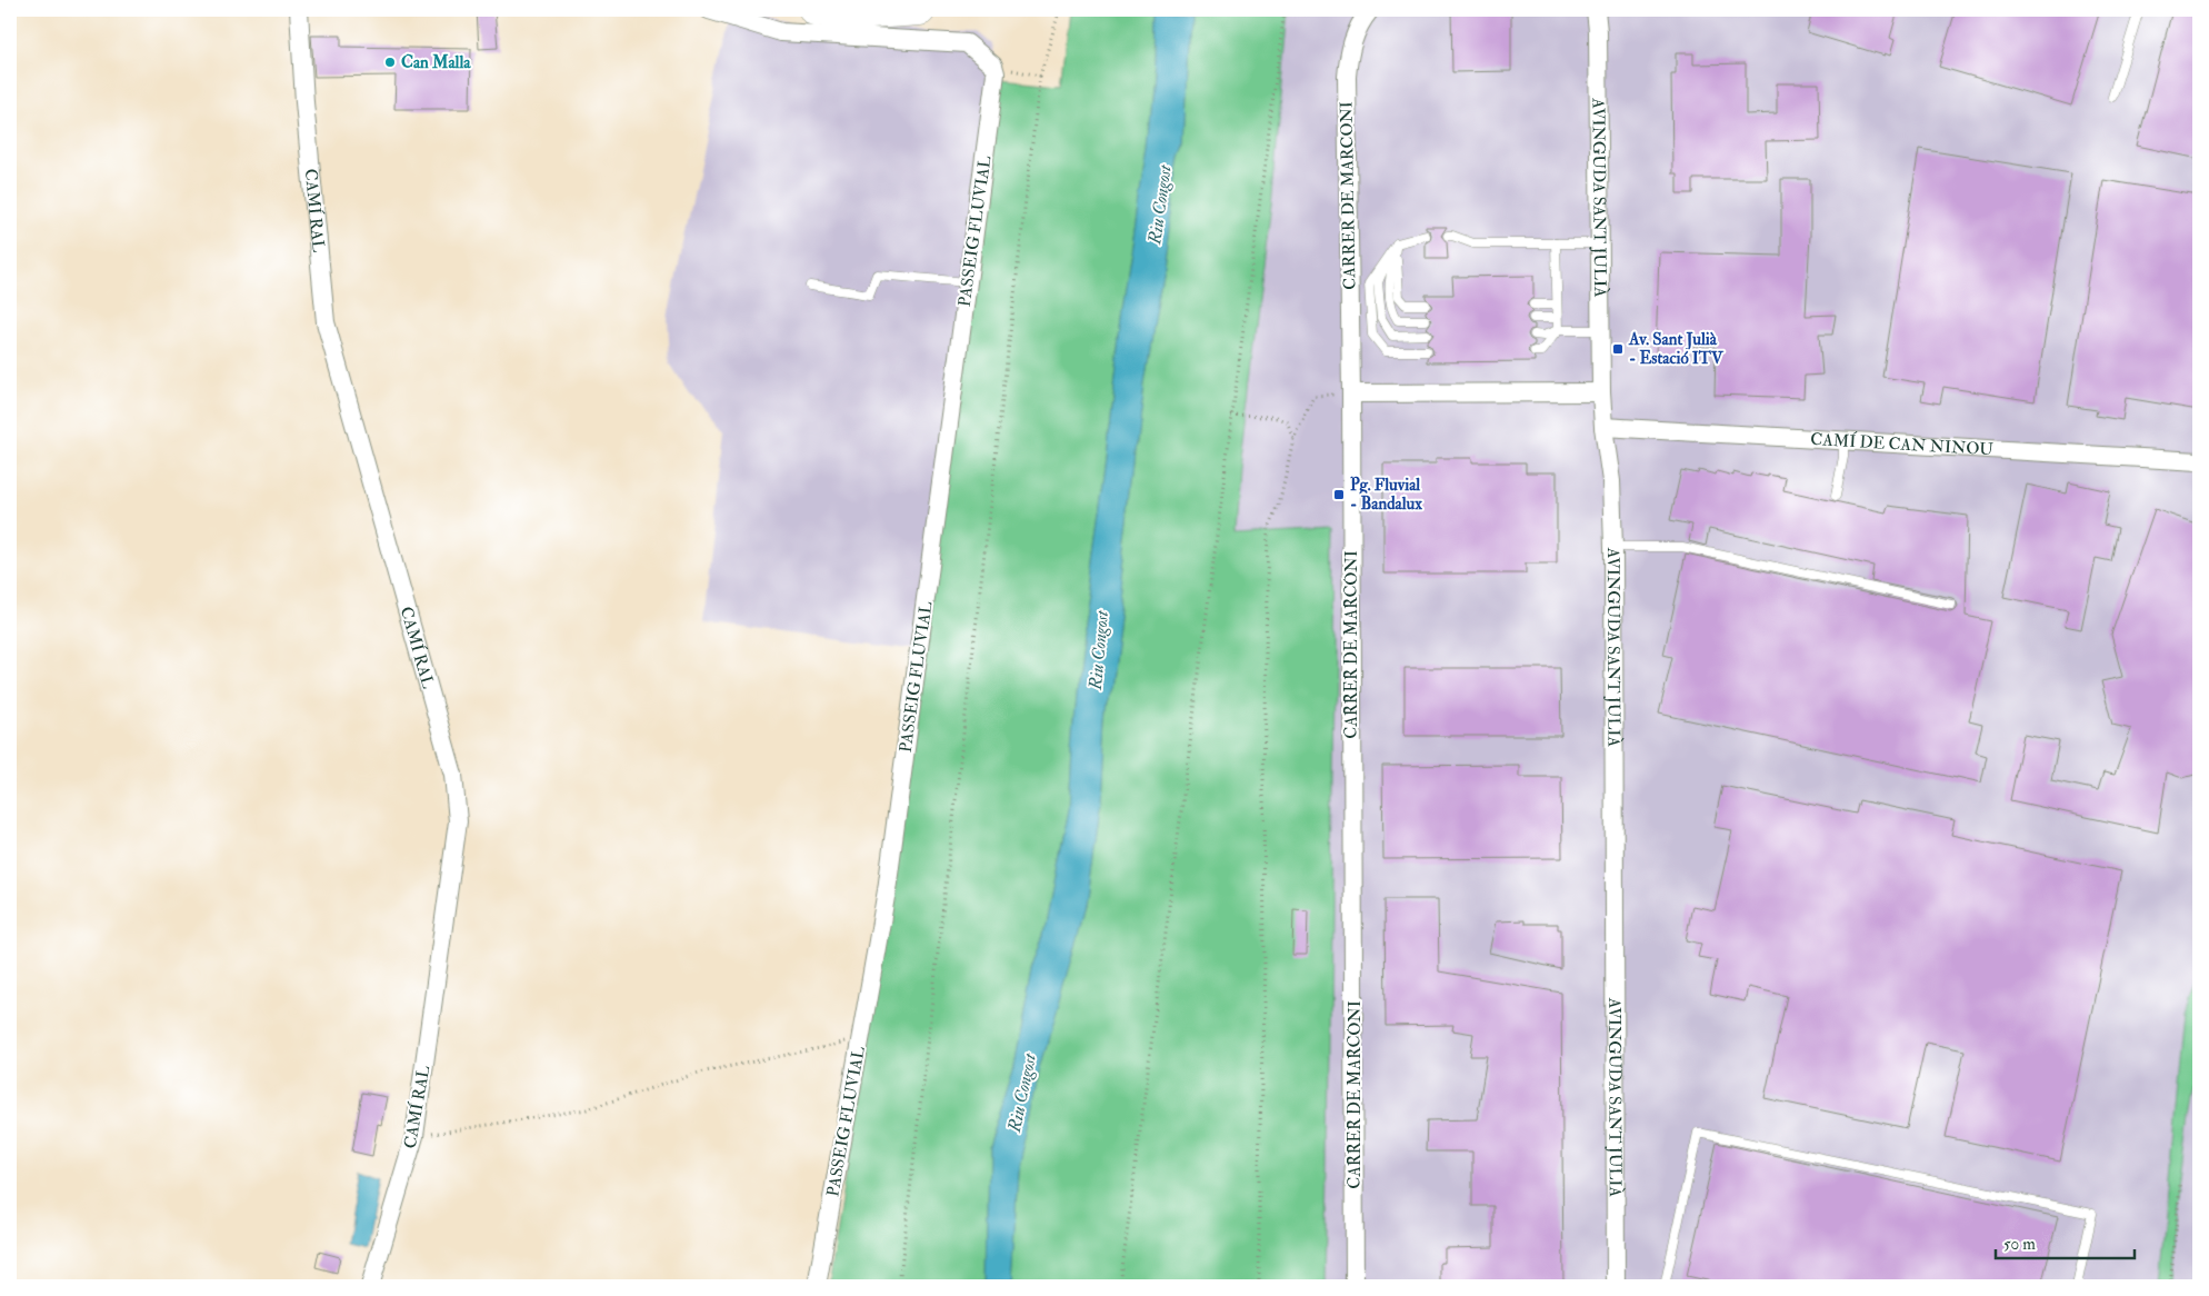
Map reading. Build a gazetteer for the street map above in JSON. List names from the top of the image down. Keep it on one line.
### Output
{"streets":{"street":["CARRER DE MARCONI","AVINGUDA SANT JULIÀ","CAMÍ RAL","PASSEIG FLUVIAL","CAMÍ DE CAN NINOU"]},"crossings":[["AVINGUDA SANT JULIÀ","CAMÍ DE CAN NINOU"]],"water":["Riu Congost"],"places":{"other":["Can Malla"],"transit":["Av. Sant Julià - Estació ITV","Pg. Fluvial - Bandalux"]},"scale_bar":"50 m"}
